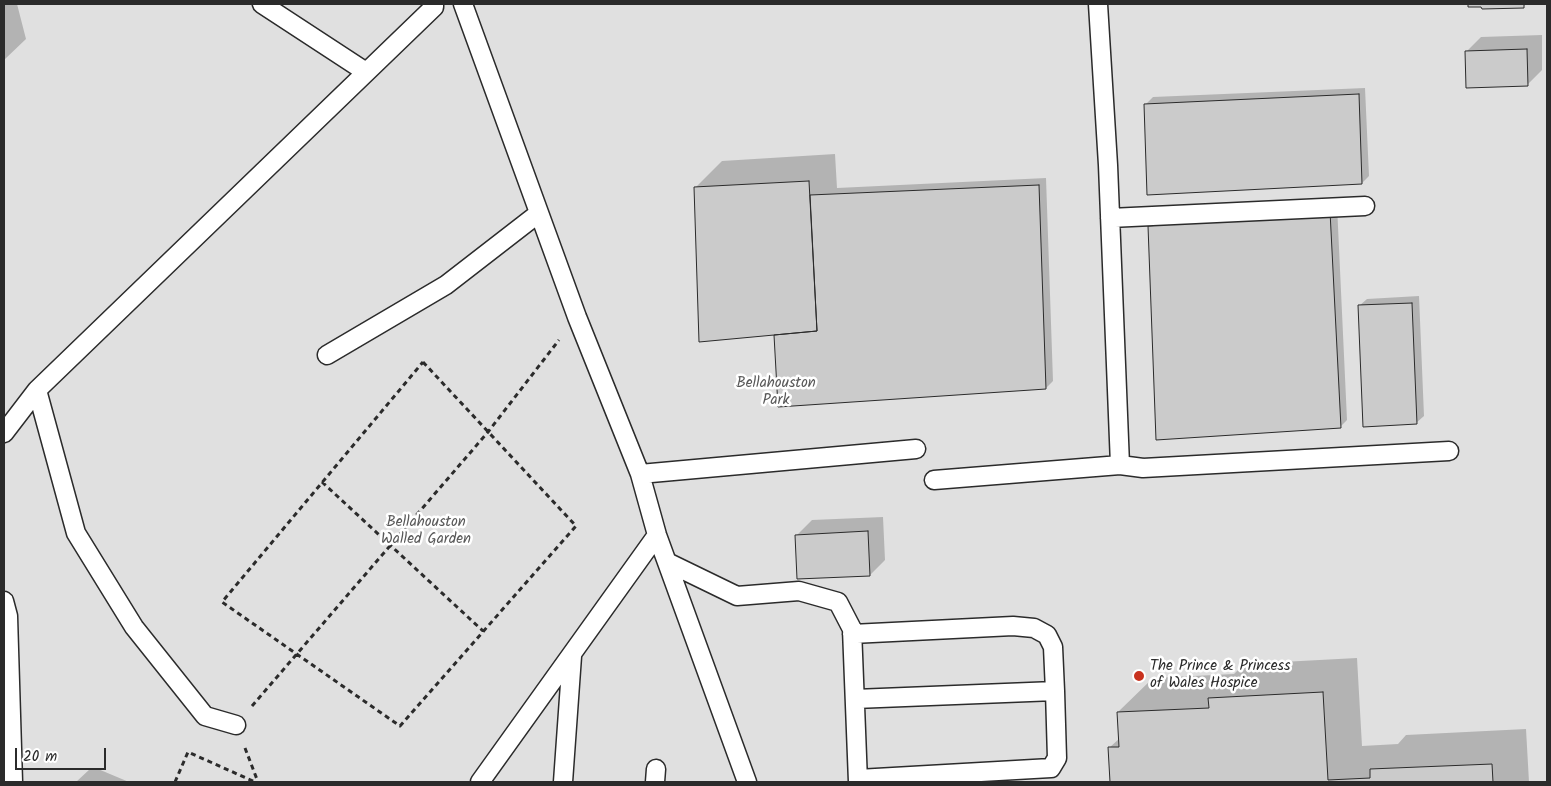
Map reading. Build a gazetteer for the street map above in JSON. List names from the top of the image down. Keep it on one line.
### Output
{"parks":["Bellahouston Park","Bellahouston Walled Garden"],"places":["The Prince & Princess of Wales Hospice"],"scale_bar":"20 m"}
